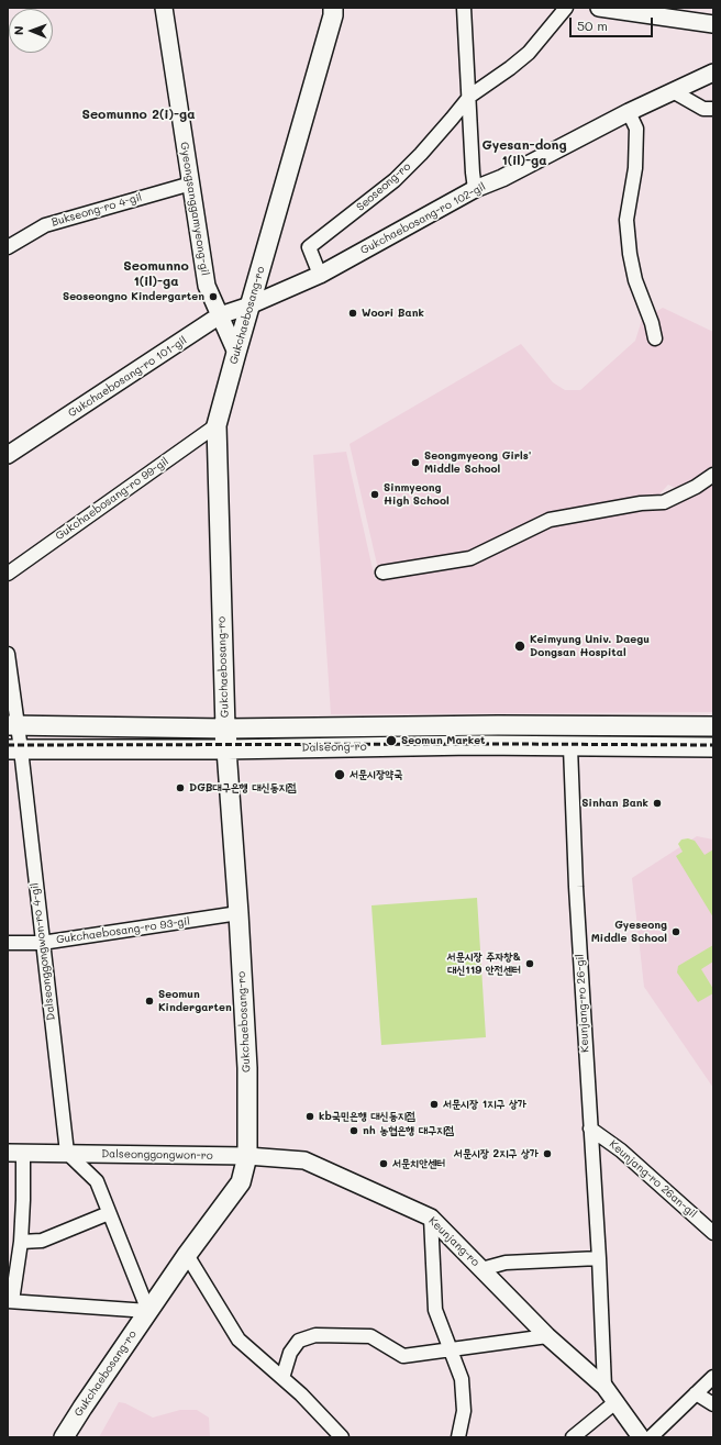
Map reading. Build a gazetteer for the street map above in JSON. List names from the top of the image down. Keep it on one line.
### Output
{"streets":{"main road":["Gukchaebosang-ro","Dalseong-ro"],"street":["Seoseong-ro","Gyeongsanggamyeong-gil","Bukseong-ro 4-gil","Gukchaebosang-ro 102-gil","Gukchaebosang-ro 101-gil","Gukchaebosang-ro 99-gil","Gukchaebosang-ro 93-gil","Dalseonggongwon-ro 4-gil","Keunjang-ro 26-gil","Dalseonggongwon-ro","Keunjang-ro 26an-gil","Keunjang-ro"]},"crossings":[["Seoseong-ro","Gukchaebosang-ro 102-gil"],["Gyeongsanggamyeong-gil","Bukseong-ro 4-gil"],["Gyeongsanggamyeong-gil","Gukchaebosang-ro"],["Gyeongsanggamyeong-gil","Gukchaebosang-ro 101-gil"],["Gukchaebosang-ro 102-gil","Gukchaebosang-ro"],["Gukchaebosang-ro 102-gil","Gukchaebosang-ro 101-gil"],["Gukchaebosang-ro","Gukchaebosang-ro 101-gil"],["Gukchaebosang-ro","Gukchaebosang-ro 99-gil"],["Gukchaebosang-ro","Dalseong-ro"],["Gukchaebosang-ro","Gukchaebosang-ro 93-gil"],["Gukchaebosang-ro","Dalseonggongwon-ro"],["Gukchaebosang-ro","Keunjang-ro"],["Dalseong-ro","Dalseonggongwon-ro 4-gil"],["Dalseong-ro","Keunjang-ro 26-gil"],["Gukchaebosang-ro 93-gil","Dalseonggongwon-ro 4-gil"],["Dalseonggongwon-ro 4-gil","Dalseonggongwon-ro"],["Keunjang-ro 26-gil","Keunjang-ro 26an-gil"],["Keunjang-ro 26-gil","Keunjang-ro"],["Dalseonggongwon-ro","Keunjang-ro"]],"districts":["Seomunno 2(i)-ga","Gyesan-dong 1(il)-ga","Seomunno 1(il)-ga"],"places":["Seoseongno Kindergarten","Woori Bank","Seongmyeong Girls' Middle School","Sinmyeong High School","Keimyung Univ. Daegu Dongsan Hospital","Seomun Market","서문시장약국","DGB대구은행 대신동지점","Sinhan Bank","Gyeseong Middle School","서문시장 주자창& 대신119 안전센터","Seomun Kindergarten","서문시장 1지구 상가","kb국민은행 대신동지점","nh 농협은행 대구지점","서문시장 2지구 상가","서문치안센터"],"scale_bar":"50 m","north":"left"}
